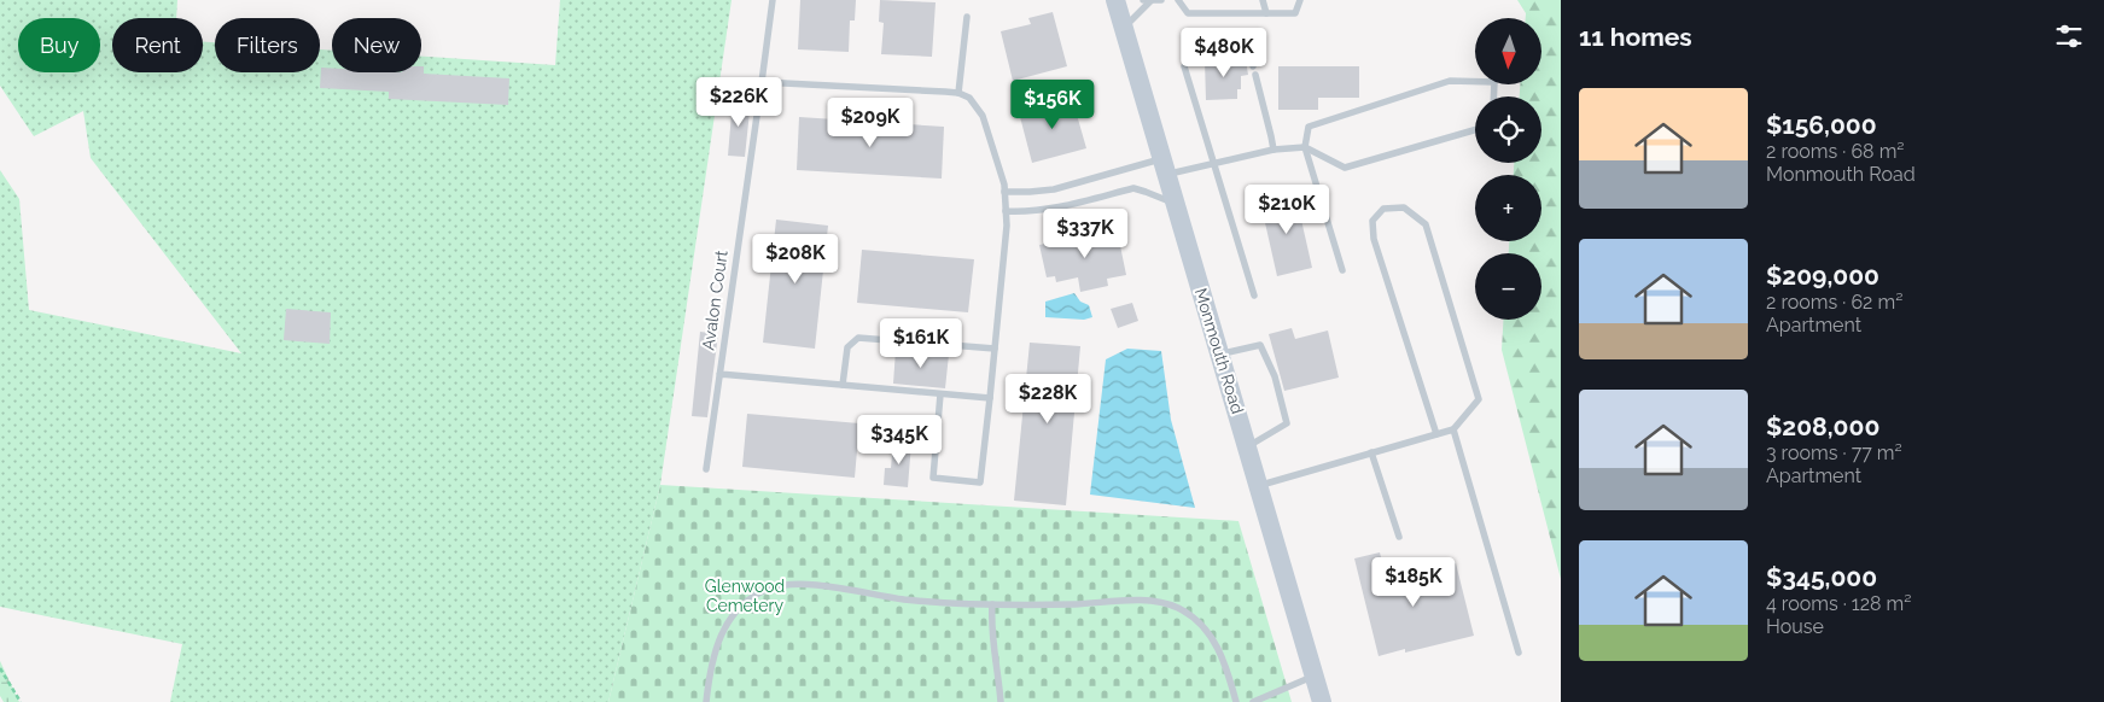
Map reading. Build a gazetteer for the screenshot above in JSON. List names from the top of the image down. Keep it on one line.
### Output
{"streets":{"main road":["Monmouth Road"],"lane":["Avalon Court"]},"parks":["Glenwood Cemetery"],"north":"bottom","page":{"heading":"11 homes","map_buttons":["+","−"],"chip":["Buy","Rent","Filters","New"],"price":["$480K","$226K","$156K","$209K","$210K","$337K","$208K","$161K","$228K","$345K","$185K"],"list":[{"name":"$156,000","note":"2 rooms · 68 m² · Monmouth Road"},{"name":"$209,000","note":"2 rooms · 62 m² · Apartment"},{"name":"$208,000","note":"3 rooms · 77 m² · Apartment"},{"name":"$345,000","note":"4 rooms · 128 m² · House"}]}}
